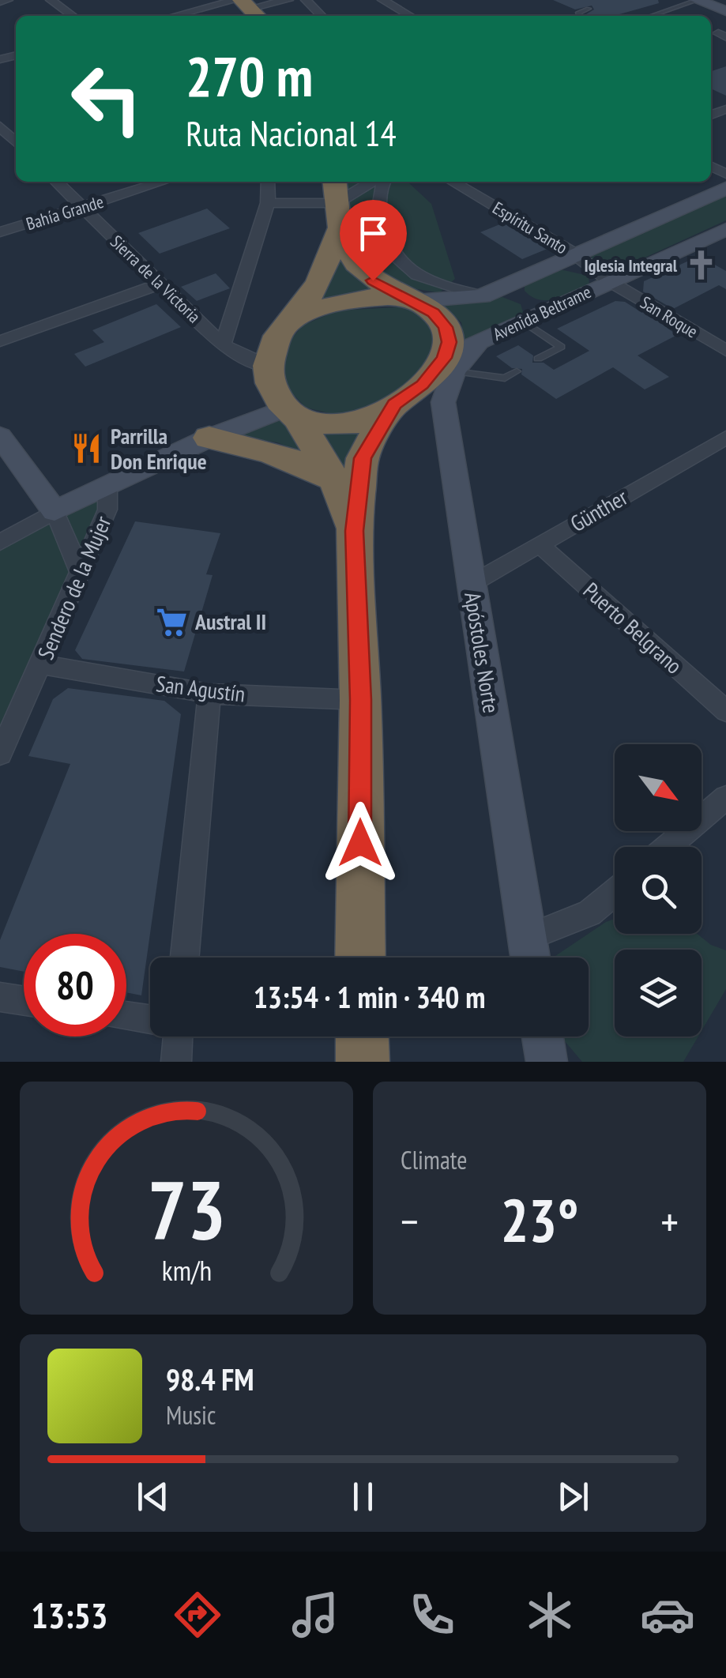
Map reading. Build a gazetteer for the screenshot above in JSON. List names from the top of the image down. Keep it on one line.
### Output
{"streets":{"main road":["Avenida Beltrame","Sendero de la Mujer","Apóstoles Norte"],"street":["Bahía Grande","Espíritu Santo","Sierra de la Victoria","San Roque","Günther","Puerto Belgrano","San Agustín"]},"crossings":[["Bahía Grande","Sierra de la Victoria"],["Espíritu Santo","Avenida Beltrame"],["Espíritu Santo","San Roque"],["Sierra de la Victoria","Avenida Beltrame"],["Sierra de la Victoria","Apóstoles Norte"],["Avenida Beltrame","San Roque"],["Avenida Beltrame","Apóstoles Norte"],["Günther","Puerto Belgrano"],["Günther","Apóstoles Norte"],["Sendero de la Mujer","San Agustín"]],"places":{"church":["Iglesia Integral"],"restaurant":["Parrilla Don Enrique"],"supermarket":["Austral II"]},"north":"bottom right","page":{"turn":["270 m","Ruta Nacional 14"],"limit":"80","trip":"13:54 · 1 min · 340 m","tile":"Climate","heat":["−","23°","+"],"song":["98.4 FM","Music"],"tabs":"13:53","gauge":["73","km/h"]}}
